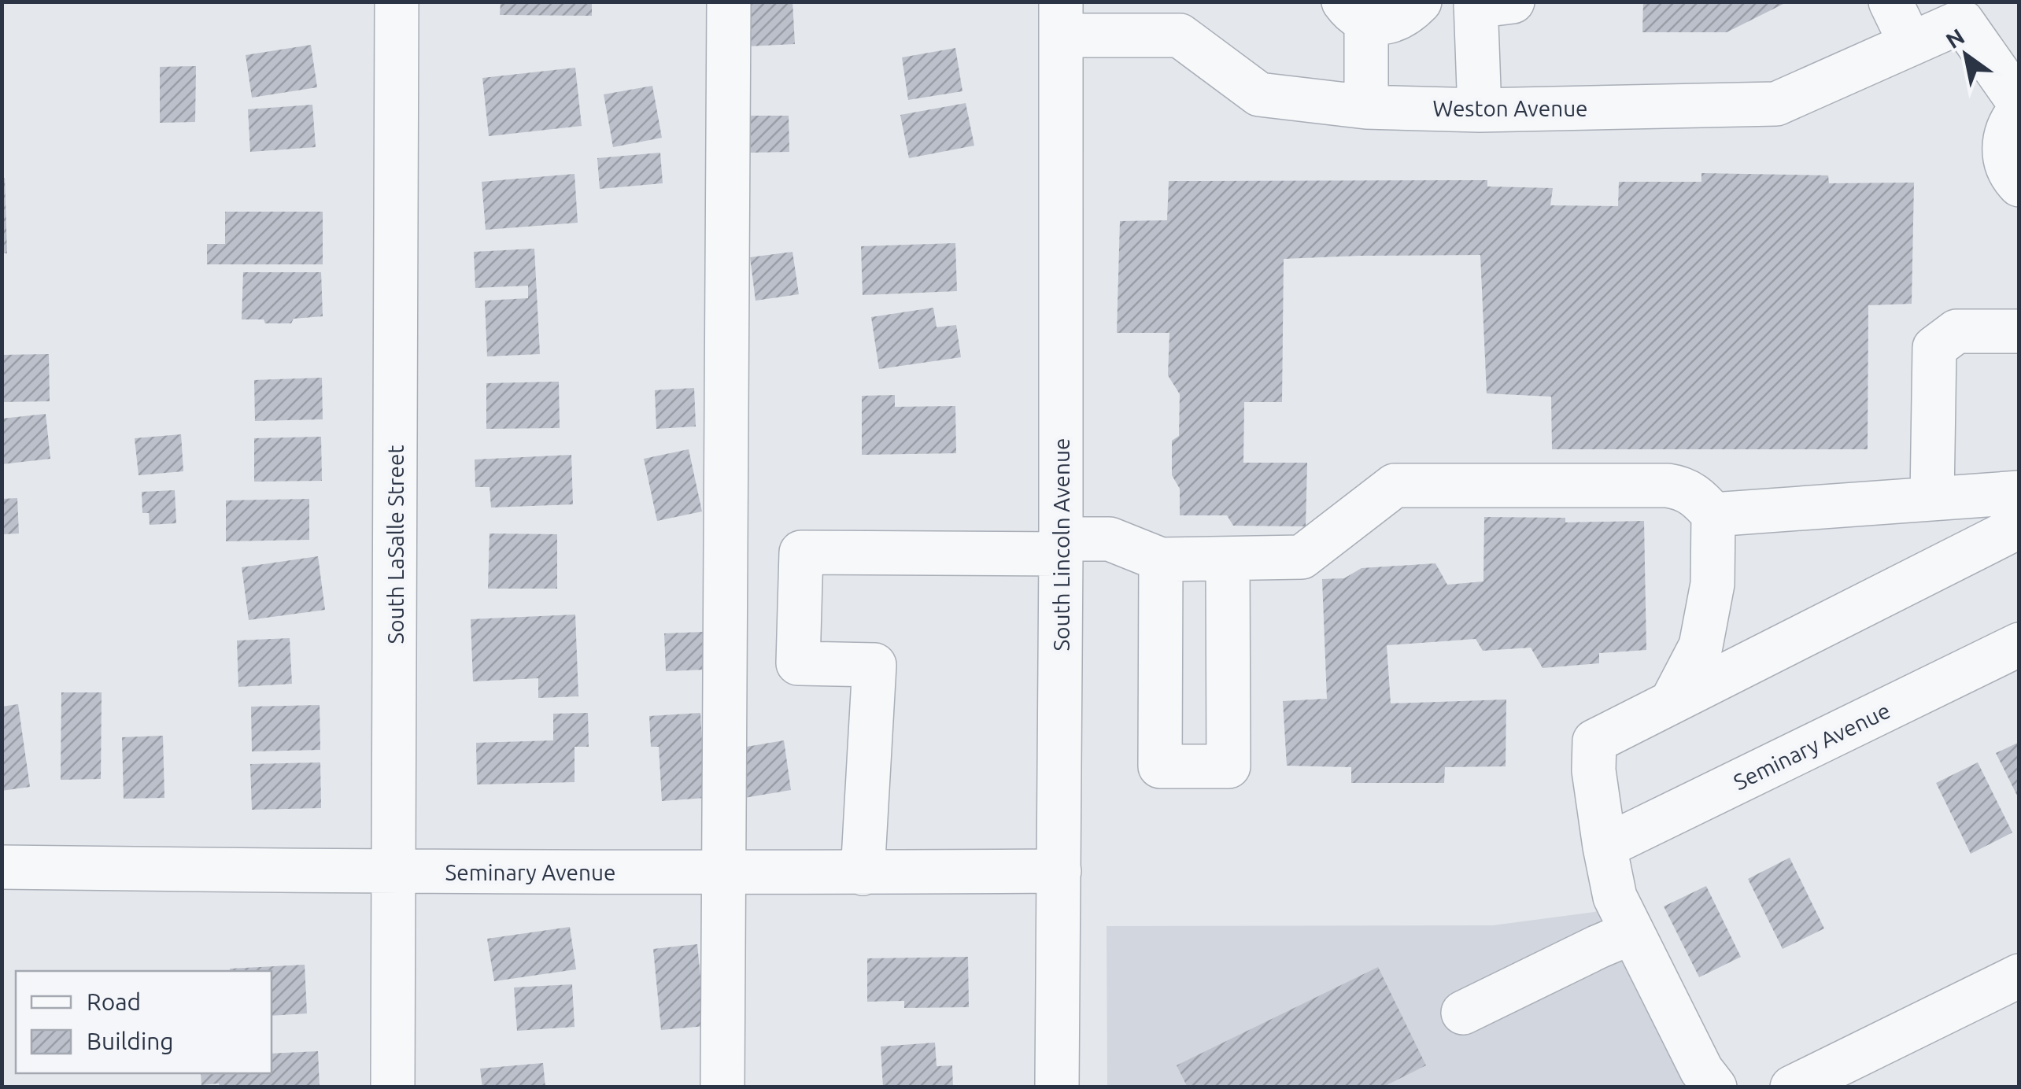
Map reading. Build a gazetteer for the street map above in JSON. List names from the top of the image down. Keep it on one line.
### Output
{"streets":{"street":["Weston Avenue","South LaSalle Street","South Lincoln Avenue","Seminary Avenue"]},"crossings":[["Weston Avenue","South Lincoln Avenue"],["South LaSalle Street","Seminary Avenue"],["South Lincoln Avenue","Seminary Avenue"]],"legend":["Road","Building"],"north":"top left"}
